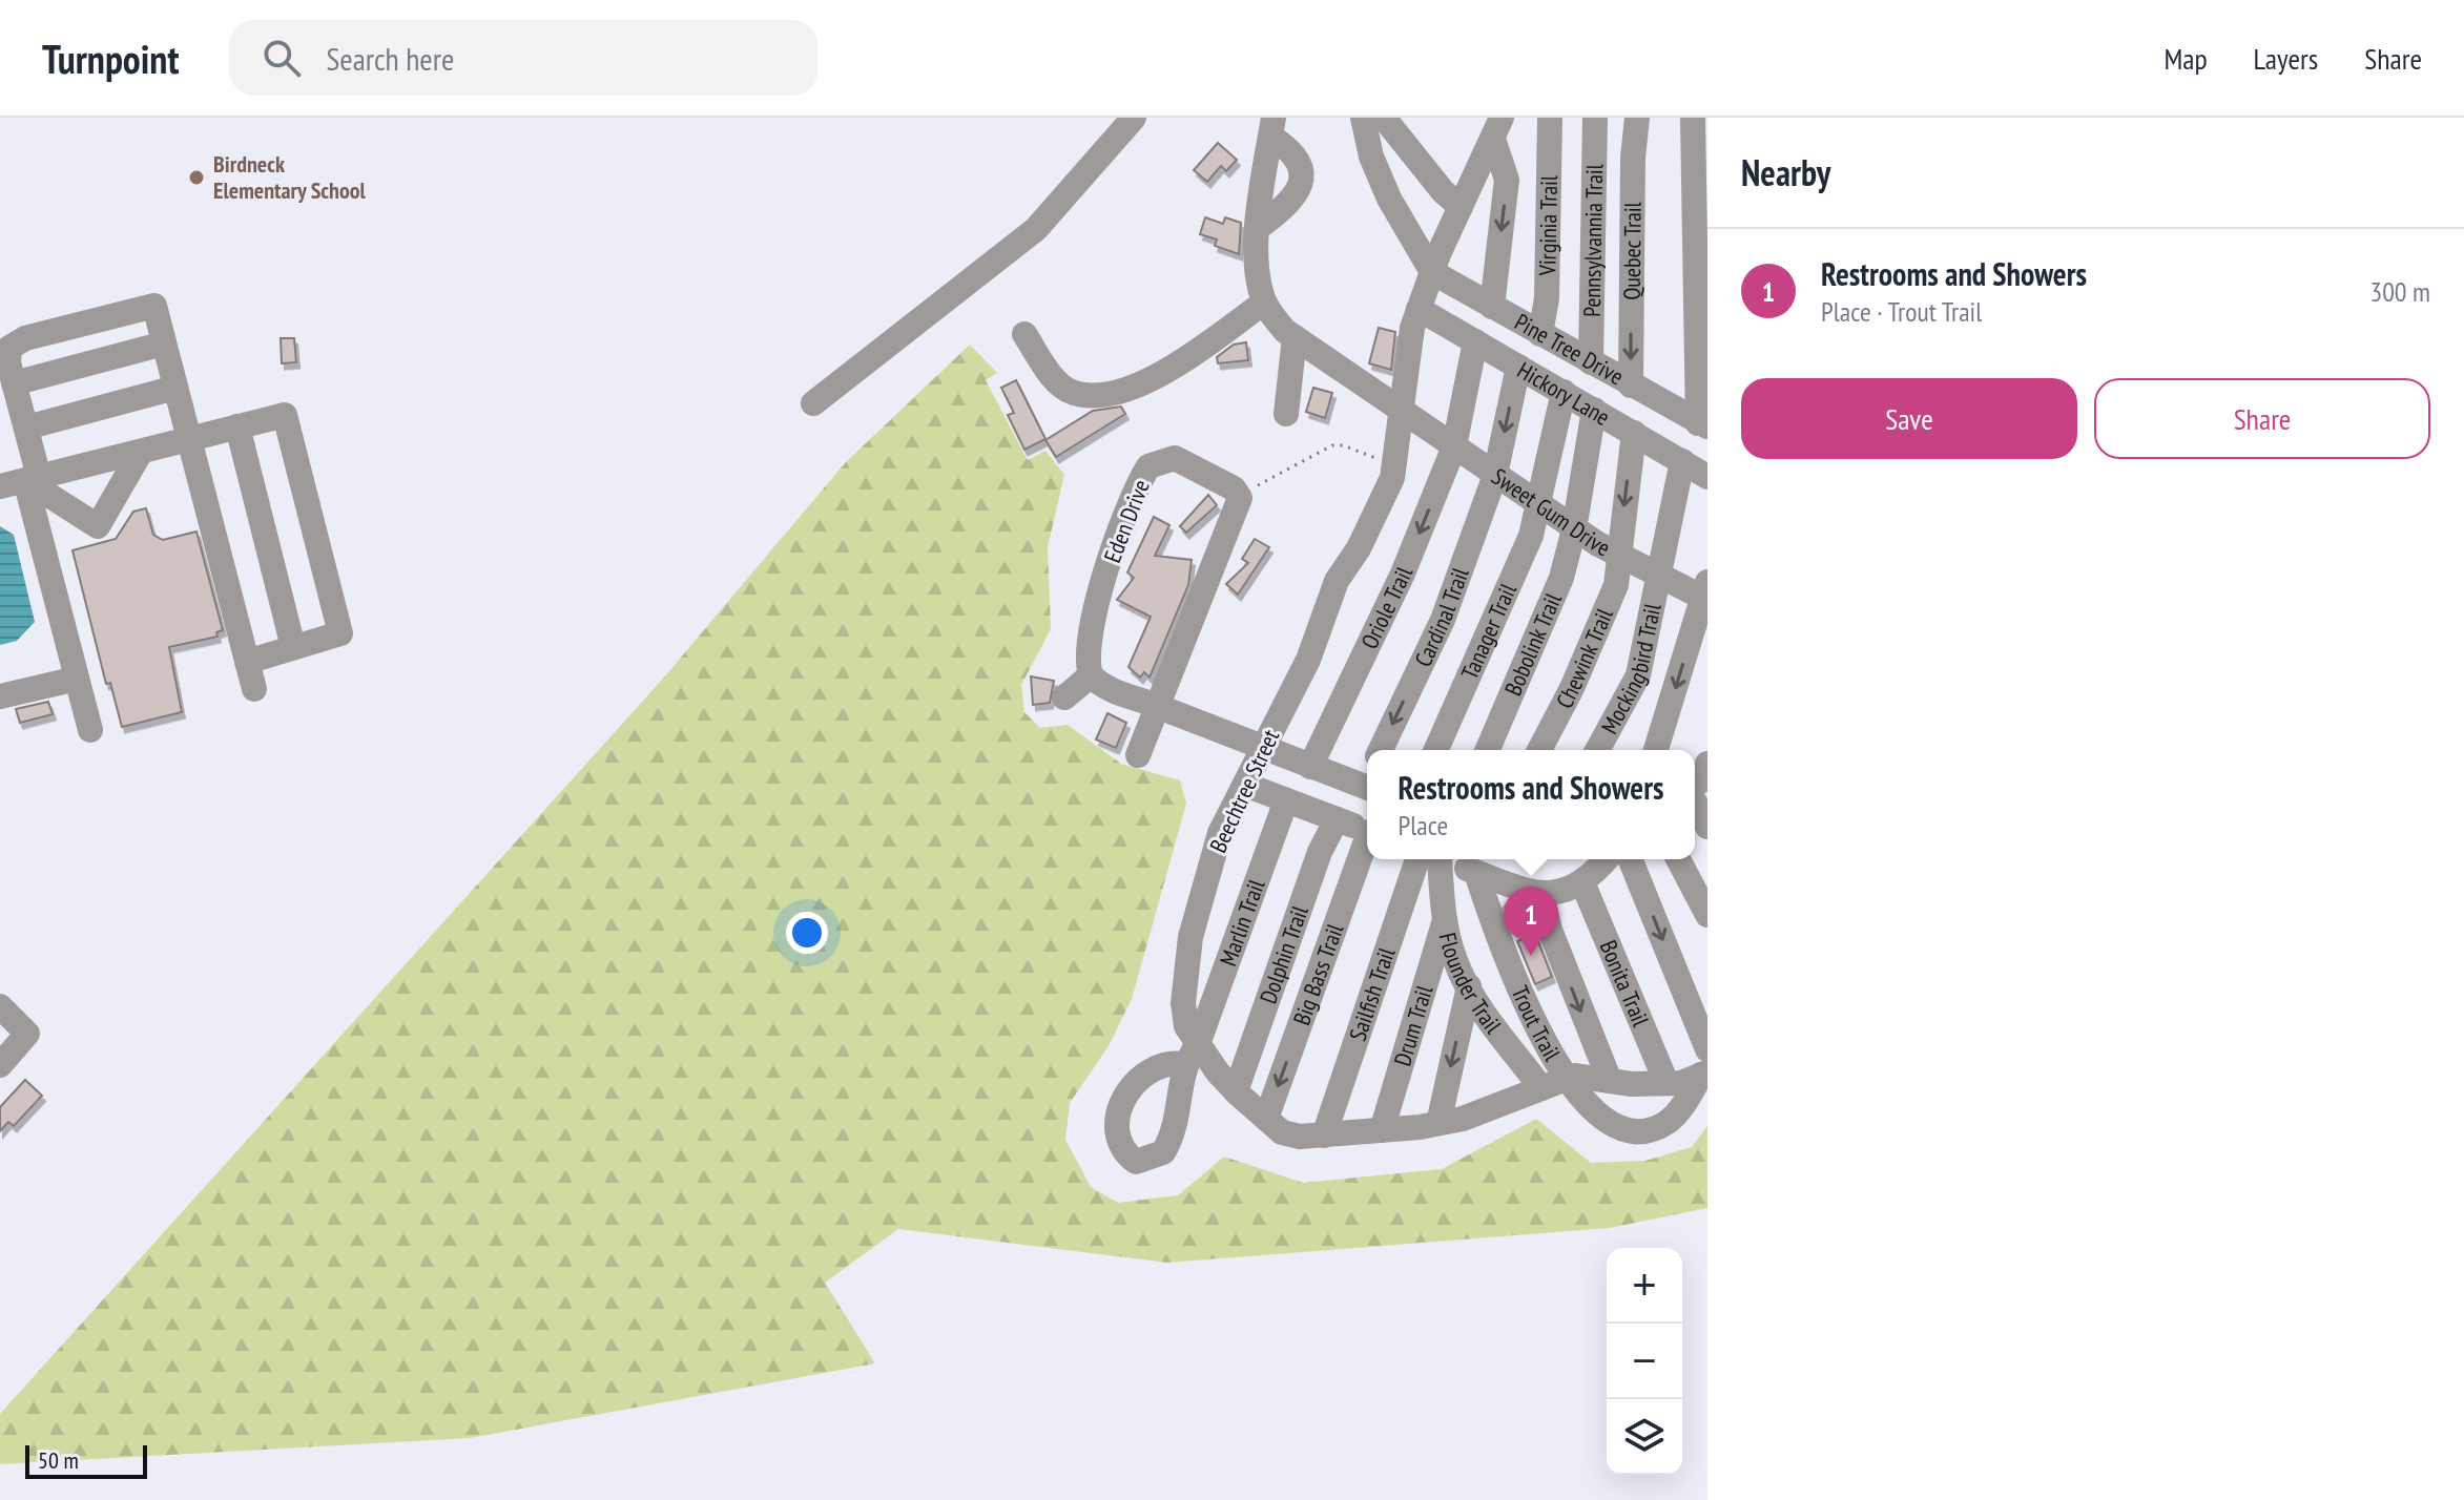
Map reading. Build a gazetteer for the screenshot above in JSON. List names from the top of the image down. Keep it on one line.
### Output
{"streets":{"street":["Virginia Trail","Pennsylvannia Trail","Quebec Trail","Pine Tree Drive","Hickory Lane","Sweet Gum Drive","Eden Drive","Oriole Trail","Cardinal Trail","Tanager Trail","Bobolink Trail","Chewink Trail","Mockingbird Trail","Beechtree Street","Marlin Trail","Dolphin Trail","Big Bass Trail","Flounder Trail","Bonita Trail","Sailfish Trail","Trout Trail","Drum Trail"]},"crossings":[["Virginia Trail","Pine Tree Drive"],["Pennsylvannia Trail","Pine Tree Drive"],["Quebec Trail","Pine Tree Drive"],["Pine Tree Drive","Beechtree Street"],["Hickory Lane","Oriole Trail"],["Hickory Lane","Cardinal Trail"],["Hickory Lane","Tanager Trail"],["Hickory Lane","Bobolink Trail"],["Hickory Lane","Chewink Trail"],["Hickory Lane","Mockingbird Trail"],["Hickory Lane","Beechtree Street"],["Sweet Gum Drive","Oriole Trail"],["Sweet Gum Drive","Cardinal Trail"],["Sweet Gum Drive","Tanager Trail"],["Sweet Gum Drive","Bobolink Trail"],["Sweet Gum Drive","Chewink Trail"],["Sweet Gum Drive","Mockingbird Trail"],["Sweet Gum Drive","Beechtree Street"],["Beechtree Street","Marlin Trail"],["Beechtree Street","Dolphin Trail"],["Beechtree Street","Big Bass Trail"],["Beechtree Street","Flounder Trail"],["Beechtree Street","Bonita Trail"],["Beechtree Street","Sailfish Trail"],["Beechtree Street","Trout Trail"],["Beechtree Street","Drum Trail"],["Flounder Trail","Trout Trail"],["Flounder Trail","Drum Trail"]],"one_way":["Chewink Trail"],"places":["Birdneck Elementary School"],"scale_bar":"50 m","page":{"header":"Turnpoint","search":"Search here","nav":["Map","Layers","Share"],"heading":"Nearby","list":[{"mark":"1","name":"Restrooms and Showers","note":"Place · Trout Trail","value":"300 m"}],"buttons":["Save","Share"],"popup":["Restrooms and Showers","Place"],"pins":"1","map_buttons":["+","−"],"scale":"50 m"}}
